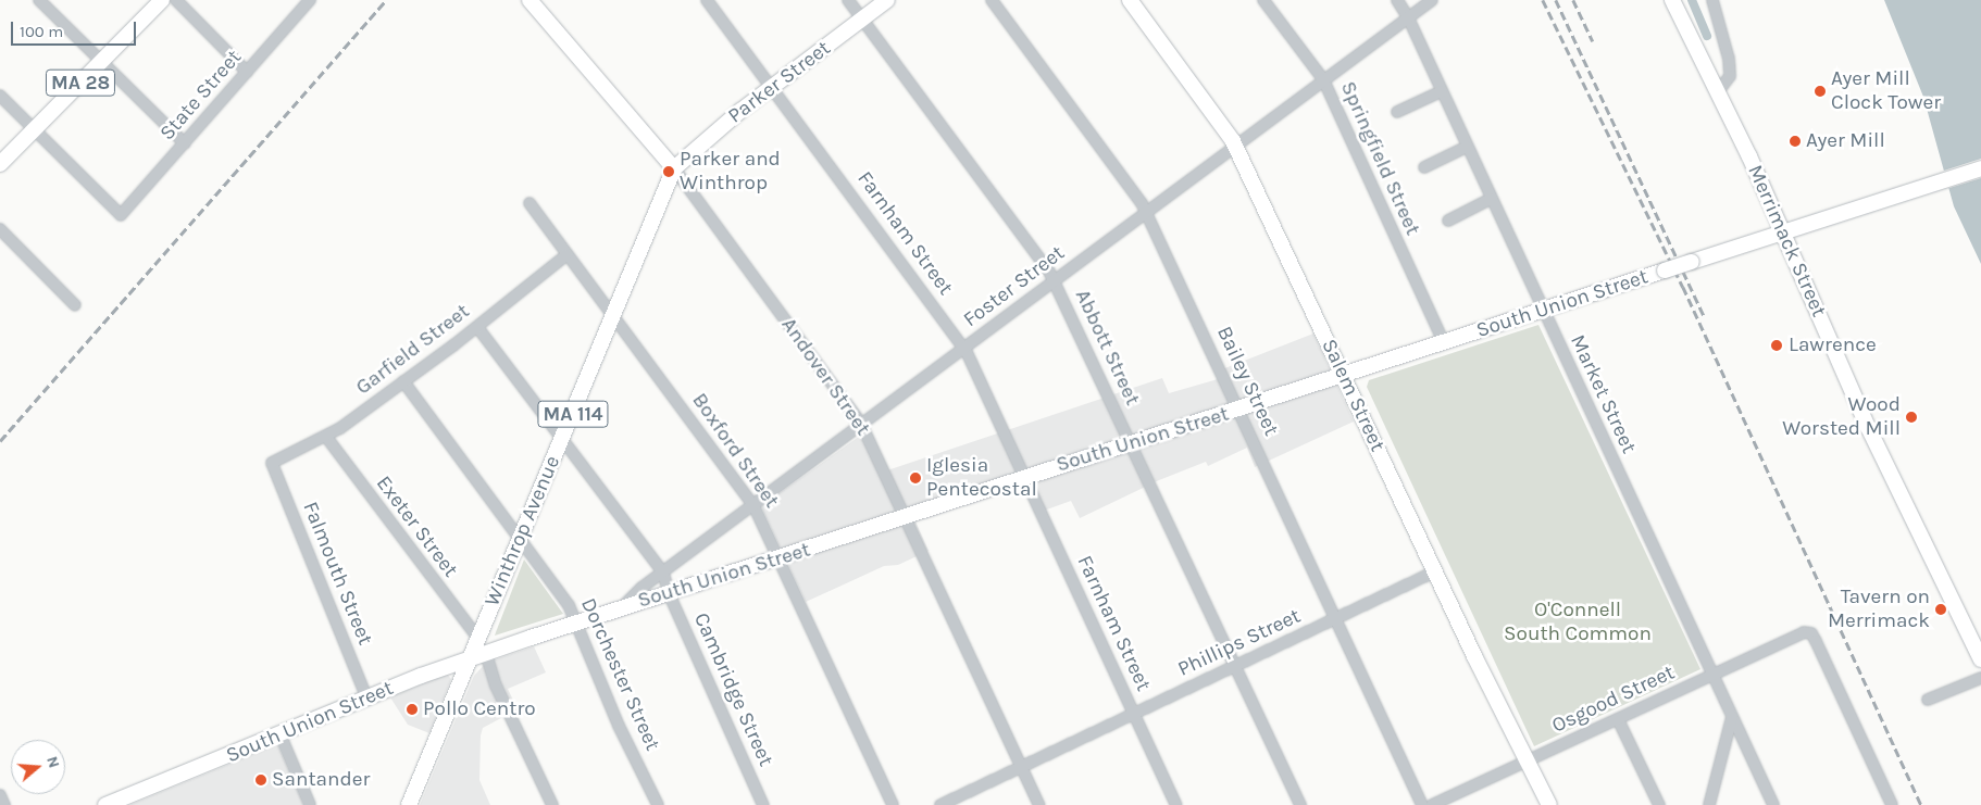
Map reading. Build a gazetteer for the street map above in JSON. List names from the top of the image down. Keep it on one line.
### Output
{"streets":{"main road":["MA 28","Parker Street","Merrimack Street","South Union Street","Andover Street","Salem Street","MA 114","Winthrop Avenue"],"street":["State Street","Springfield Street","Farnham Street","Foster Street","Abbott Street","Garfield Street","Bailey Street","Market Street","Boxford Street","Exeter Street","Falmouth Street","Phillips Street","Dorchester Street","Cambridge Street","Osgood Street"]},"crossings":[["MA 28","State Street"],["Parker Street","Farnham Street"],["Parker Street","Abbott Street"],["Parker Street","Andover Street"],["Parker Street","Winthrop Avenue"],["Springfield Street","Foster Street"],["Springfield Street","South Union Street"],["Farnham Street","Foster Street"],["Farnham Street","South Union Street"],["Farnham Street","Phillips Street"],["Merrimack Street","South Union Street"],["Foster Street","South Union Street"],["Foster Street","Abbott Street"],["Foster Street","Andover Street"],["Foster Street","Bailey Street"],["Foster Street","Market Street"],["Foster Street","Salem Street"],["Foster Street","Boxford Street"],["Foster Street","Cambridge Street"],["South Union Street","Abbott Street"],["South Union Street","Andover Street"],["South Union Street","Bailey Street"],["South Union Street","Market Street"],["South Union Street","Salem Street"],["South Union Street","Boxford Street"],["South Union Street","Winthrop Avenue"],["South Union Street","Falmouth Street"],["South Union Street","Dorchester Street"],["South Union Street","Cambridge Street"],["Abbott Street","Phillips Street"],["Garfield Street","Boxford Street"],["Garfield Street","Exeter Street"],["Garfield Street","Falmouth Street"],["Garfield Street","Dorchester Street"],["Garfield Street","Cambridge Street"],["Andover Street","Winthrop Avenue"],["Andover Street","Phillips Street"],["Bailey Street","Phillips Street"],["Market Street","Osgood Street"],["Salem Street","Phillips Street"],["Salem Street","Osgood Street"],["Boxford Street","Winthrop Avenue"],["Exeter Street","Winthrop Avenue"],["Winthrop Avenue","Dorchester Street"],["Winthrop Avenue","Cambridge Street"]],"parks":["O'Connell South Common"],"places":["Ayer Mill Clock Tower","Ayer Mill","Parker and Winthrop","Lawrence","Wood Worsted Mill","Iglesia Pentecostal","Tavern on Merrimack","Pollo Centro","Santander"],"scale_bar":"100 m","north":"right"}
